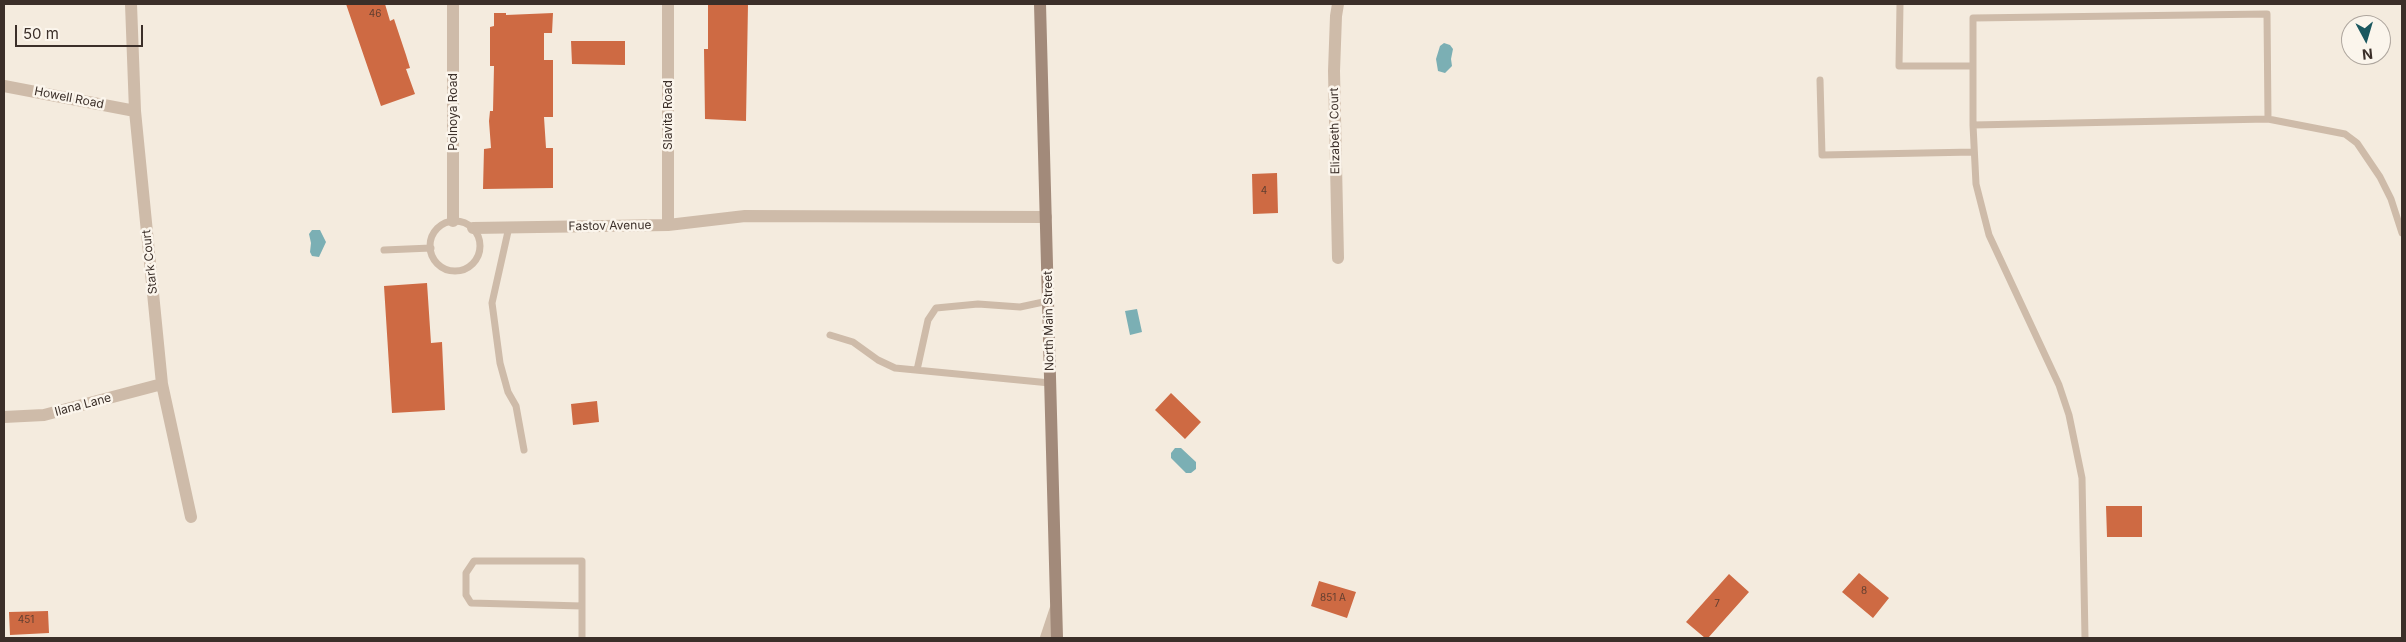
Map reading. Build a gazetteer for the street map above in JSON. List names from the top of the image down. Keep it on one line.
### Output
{"streets":{"main road":["North Main Street"],"street":["Howell Road","Polnoya Road","Slavita Road","Elizabeth Court","Fastov Avenue","Stark Court","Ilana Lane"]},"crossings":[["Howell Road","Stark Court"],["Polnoya Road","Fastov Avenue"],["Slavita Road","Fastov Avenue"],["Fastov Avenue","North Main Street"],["Stark Court","Ilana Lane"]],"house_numbers":["46","4","8","851 A","7","451"],"scale_bar":"50 m","north":"bottom"}
